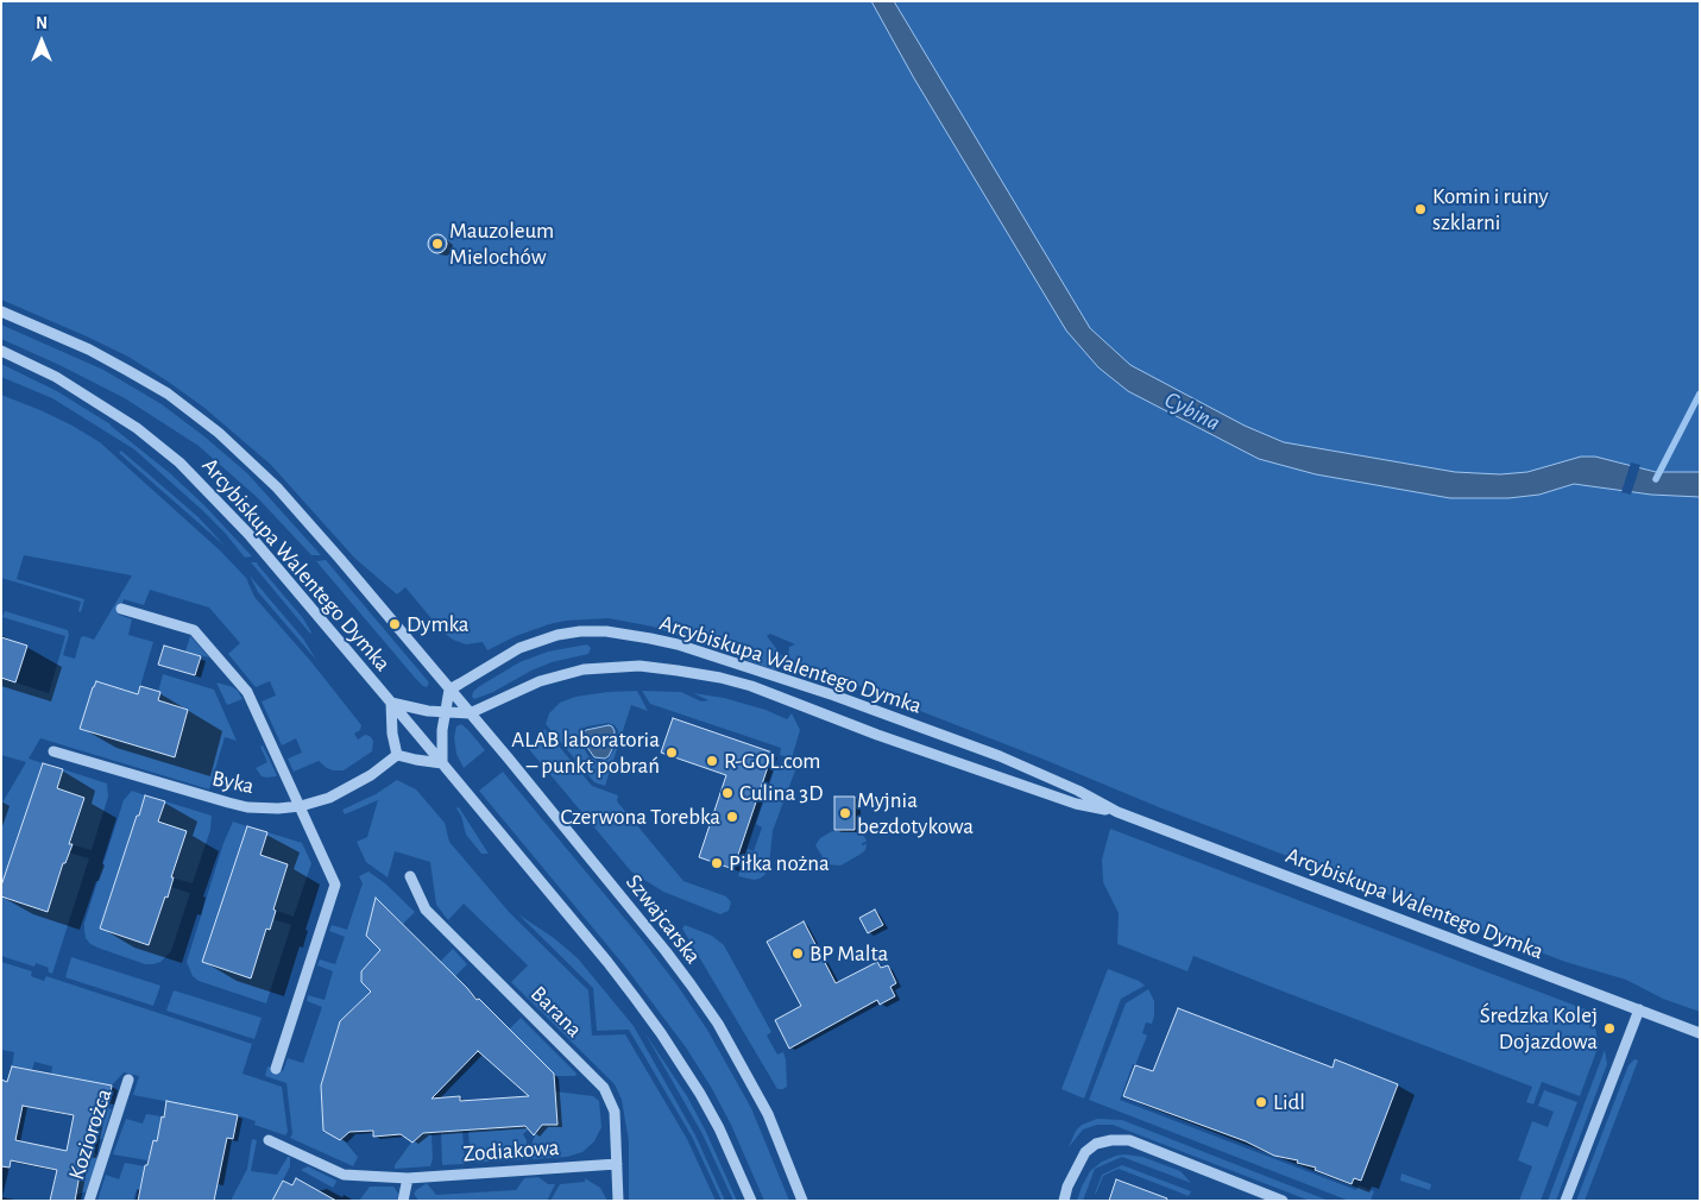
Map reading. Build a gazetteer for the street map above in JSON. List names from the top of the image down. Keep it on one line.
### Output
{"streets":{"street":["Arcybiskupa Walentego Dymka","Byka","Szwajcarska","Barana","Koziorożca","Zodiakowa"]},"crossings":[["Arcybiskupa Walentego Dymka","Szwajcarska"],["Barana","Zodiakowa"]],"water":["Cybina"],"places":["Komin i ruiny szklarni","Mauzoleum Mielochów","Dymka","ALAB laboratoria – punkt pobrań","R-GOL.com","Culina 3D","Myjnia bezdotykowa","Czerwona Torebka","Piłka nożna","BP Malta","Średzka Kolej Dojazdowa","Lidl"],"north":"top"}
